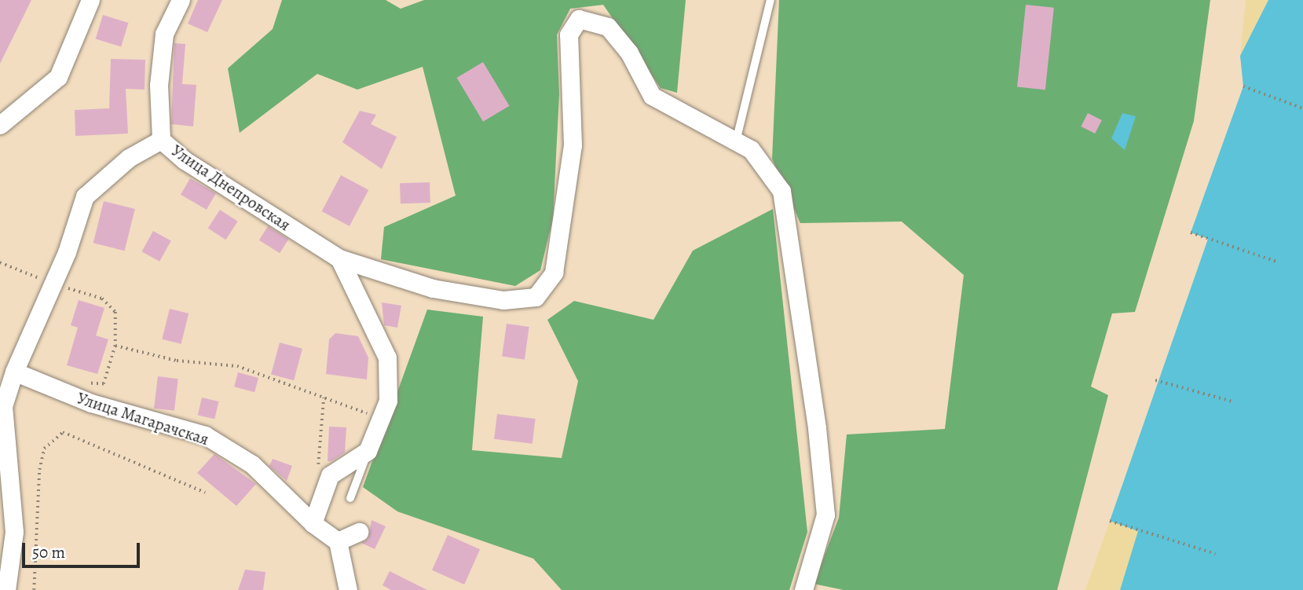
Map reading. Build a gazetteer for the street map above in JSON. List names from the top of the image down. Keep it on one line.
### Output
{"streets":{"street":["Улица Днепровская","Улица Магарачская"]},"scale_bar":"50 m"}
